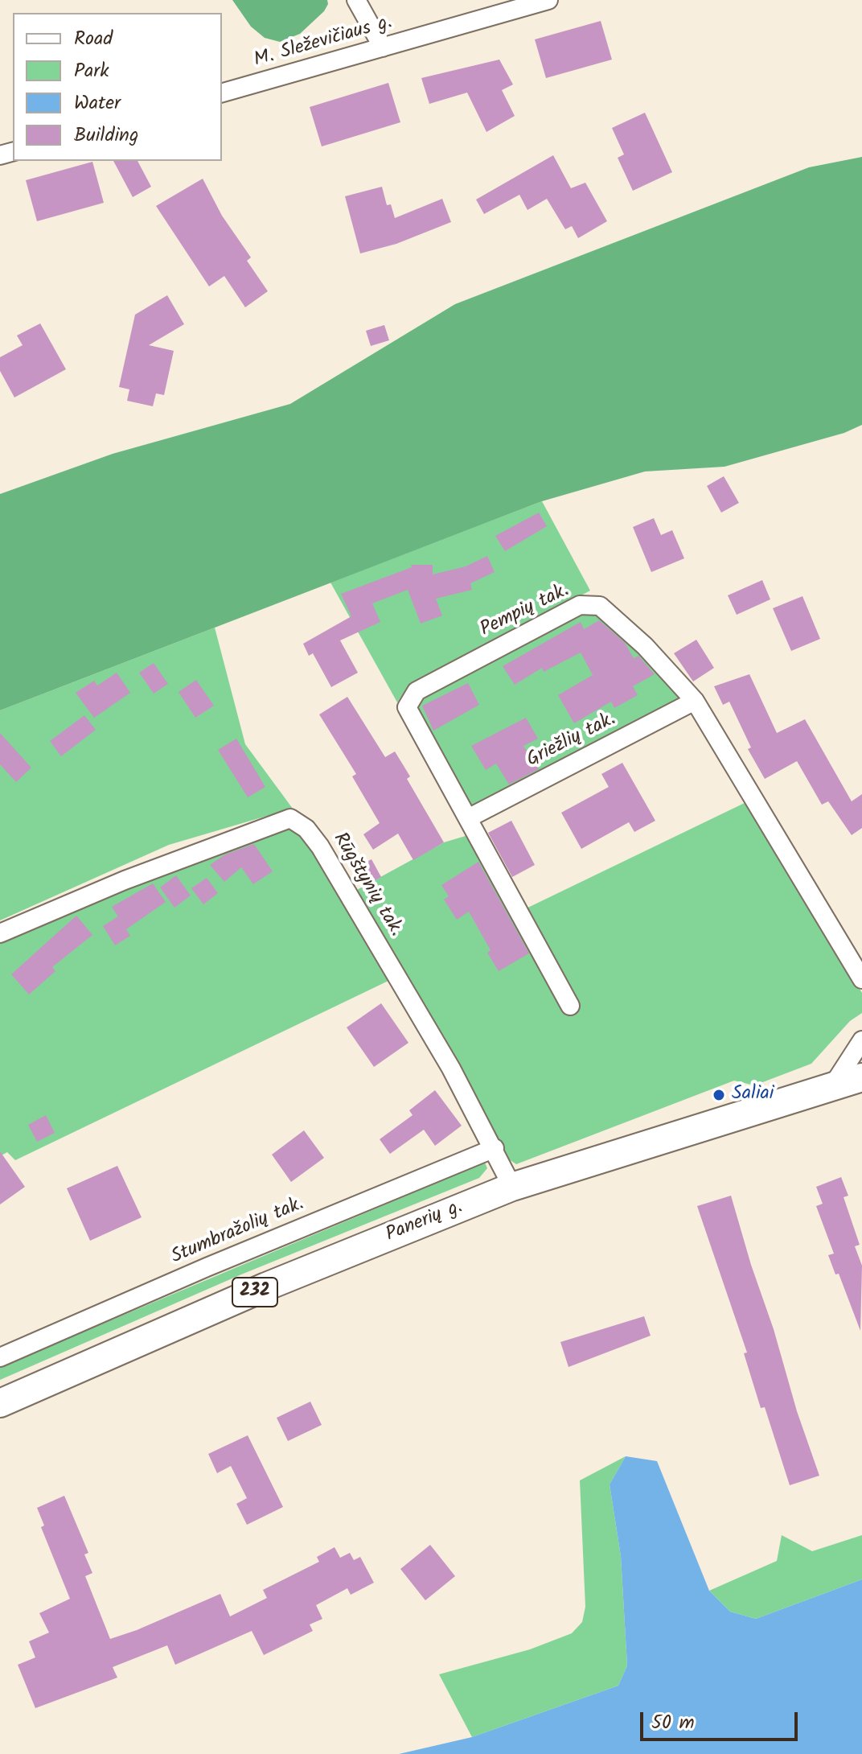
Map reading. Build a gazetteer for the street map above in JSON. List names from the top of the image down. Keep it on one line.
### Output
{"streets":{"main road":["Panerių g.","232"],"street":["M. Sleževičiaus g.","Pempių tak.","Griežlių tak.","Rūgštynių tak.","Stumbražolių tak."]},"crossings":[["Pempių tak.","Griežlių tak."],["Rūgštynių tak.","Panerių g."],["Rūgštynių tak.","Stumbražolių tak."]],"places":["Saliai"],"legend":["Road","Park","Water","Building"],"scale_bar":"50 m"}
